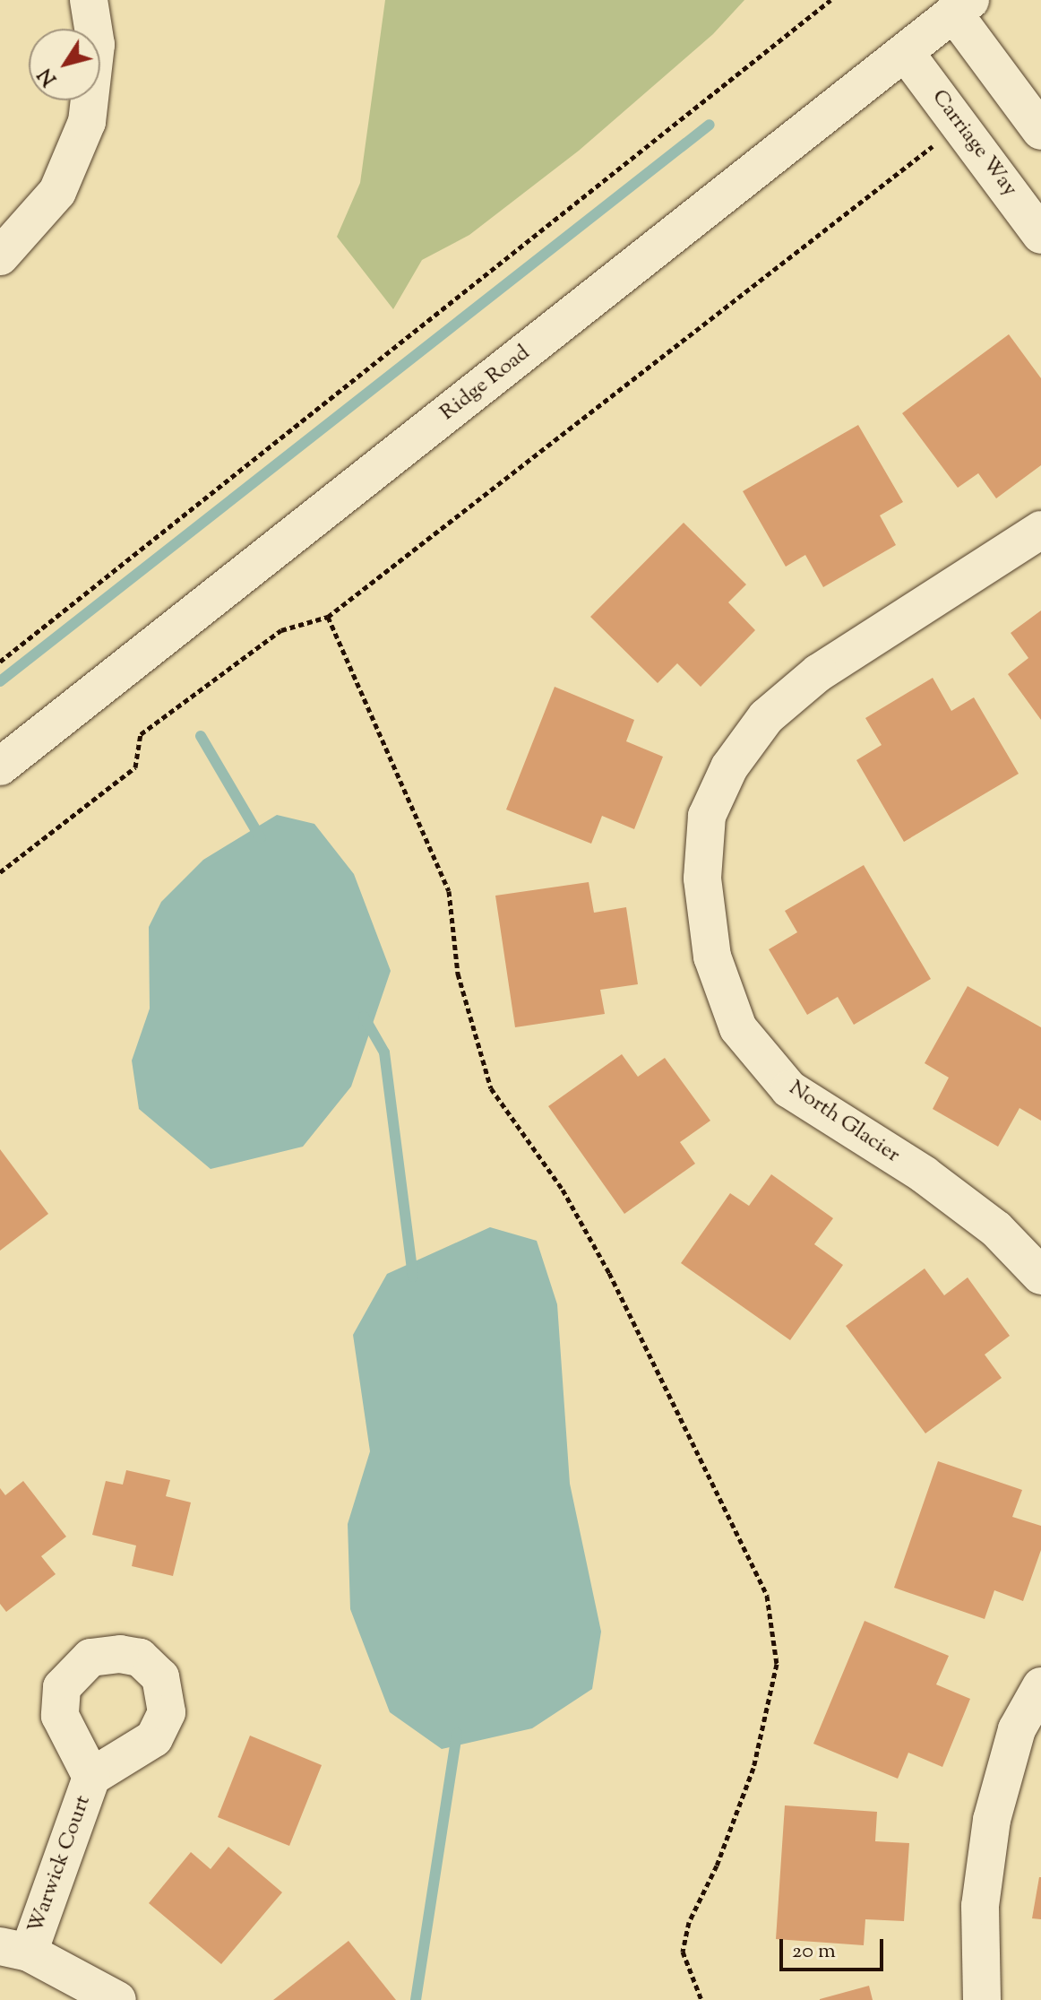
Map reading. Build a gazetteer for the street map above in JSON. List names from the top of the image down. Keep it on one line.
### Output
{"streets":{"street":["Carriage Way","Ridge Road","North Glacier","Warwick Court"]},"crossings":[["Carriage Way","Ridge Road"]],"scale_bar":"20 m","north":"bottom left"}
